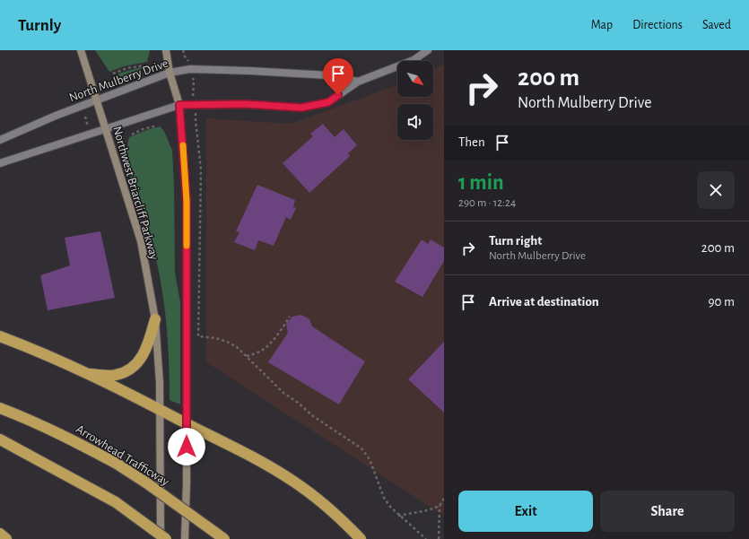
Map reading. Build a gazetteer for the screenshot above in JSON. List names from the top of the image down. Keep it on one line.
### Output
{"streets":{"highway":["Arrowhead Trafficway"],"main road":["Northwest Briarcliff Parkway"],"street":["North Mulberry Drive"]},"crossings":[["North Mulberry Drive","Northwest Briarcliff Parkway"]],"north":"bottom right","page":{"header":"Turnly","nav":["Map","Directions","Saved"],"turn":["200 m","North Mulberry Drive"],"then":"Then","heading":["1 min","290 m · 12:24"],"list":[{"name":"Turn right","note":"North Mulberry Drive","value":"200 m"},{"name":"Arrive at destination","value":"90 m"}],"buttons":["Exit","Share"]}}
